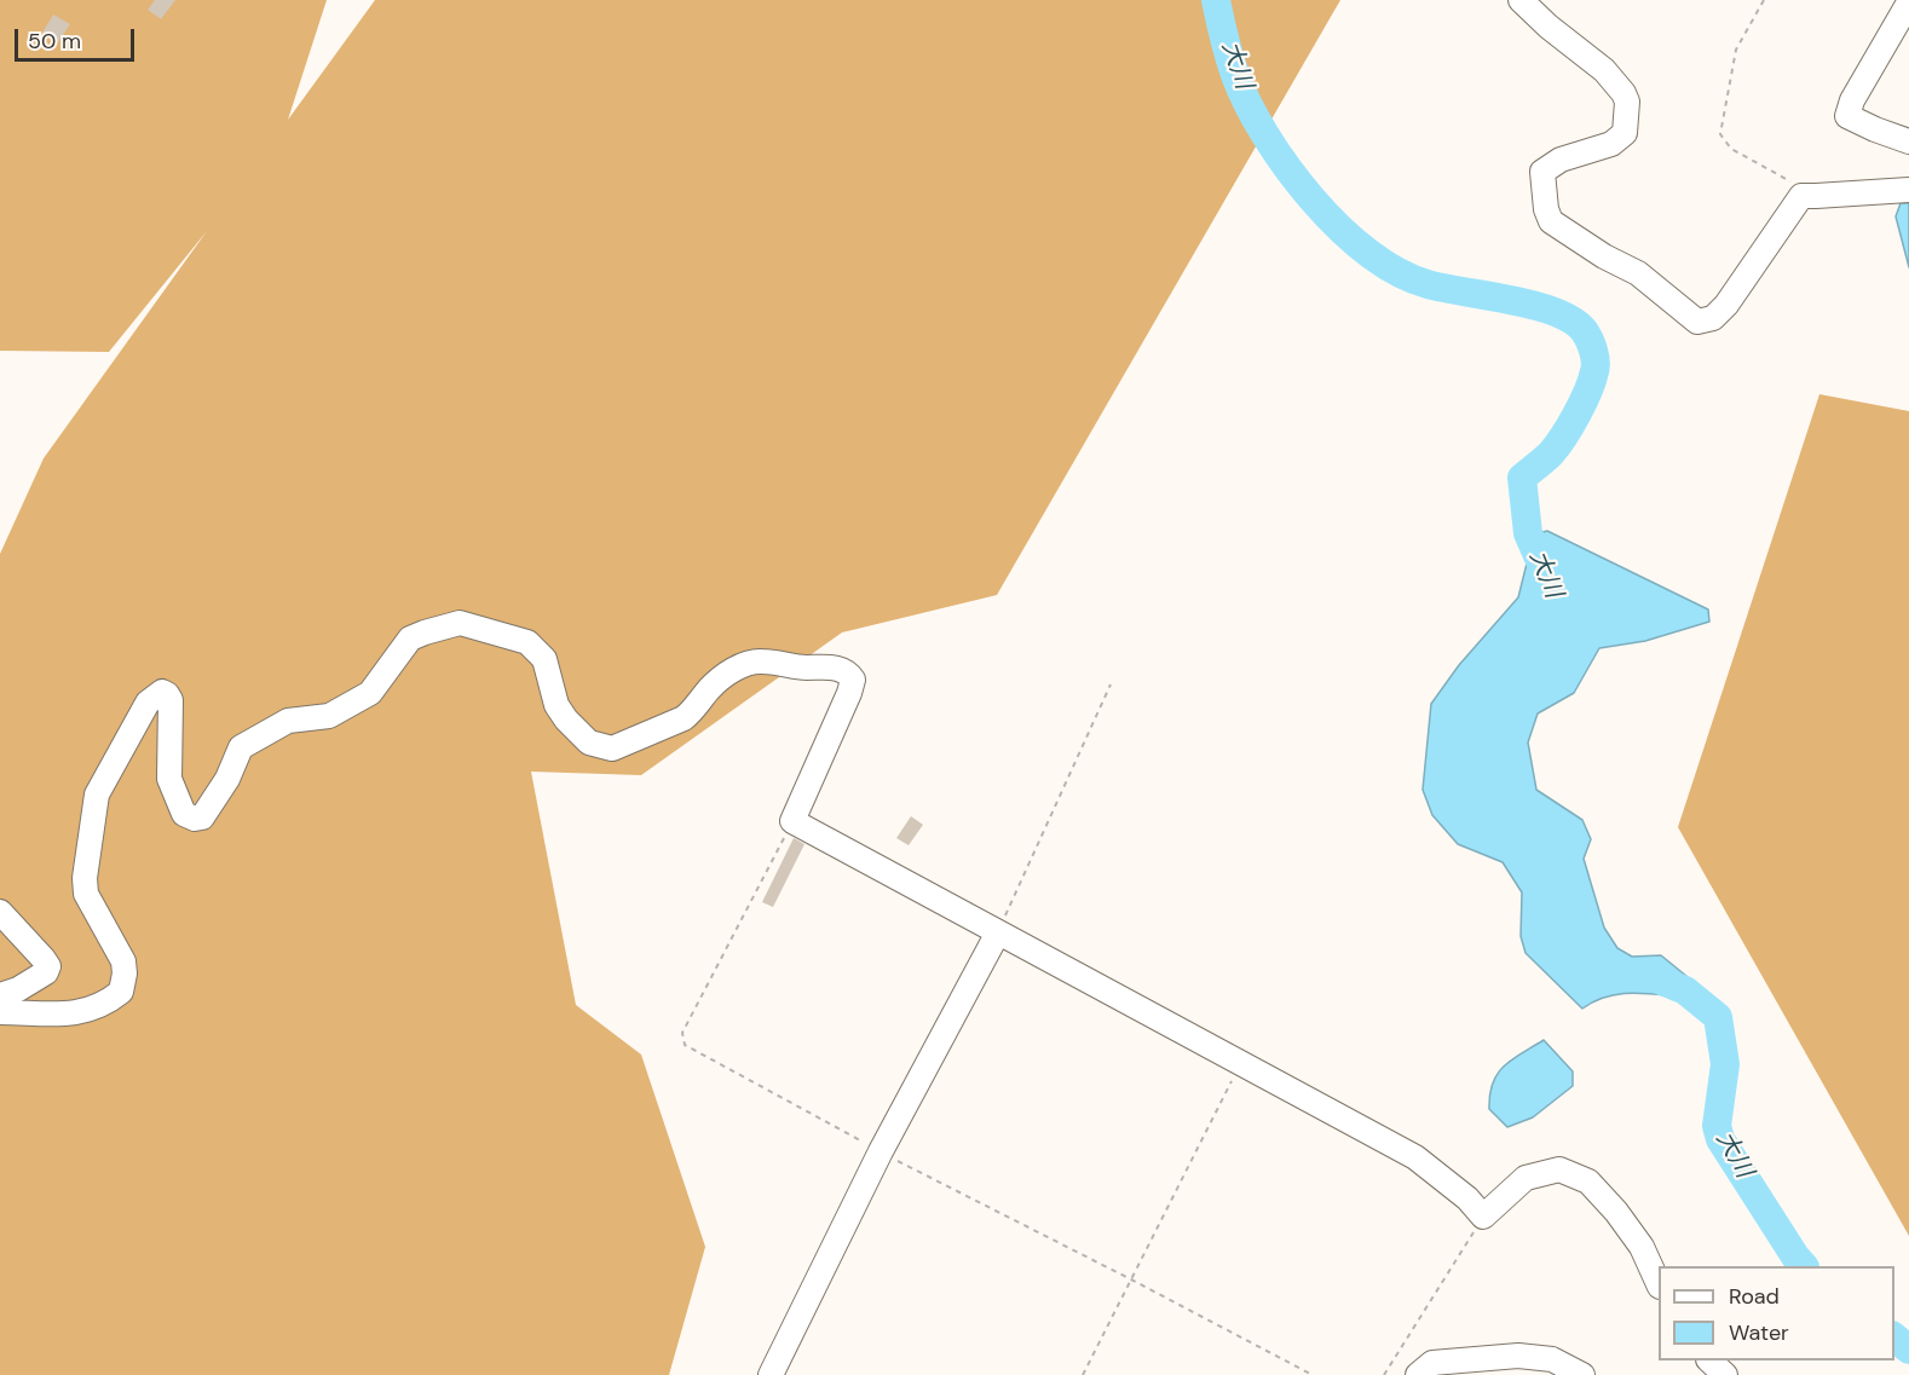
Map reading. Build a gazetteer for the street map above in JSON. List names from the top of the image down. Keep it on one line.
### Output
{"water":["大川"],"legend":["Road","Water"],"scale_bar":"50 m"}
